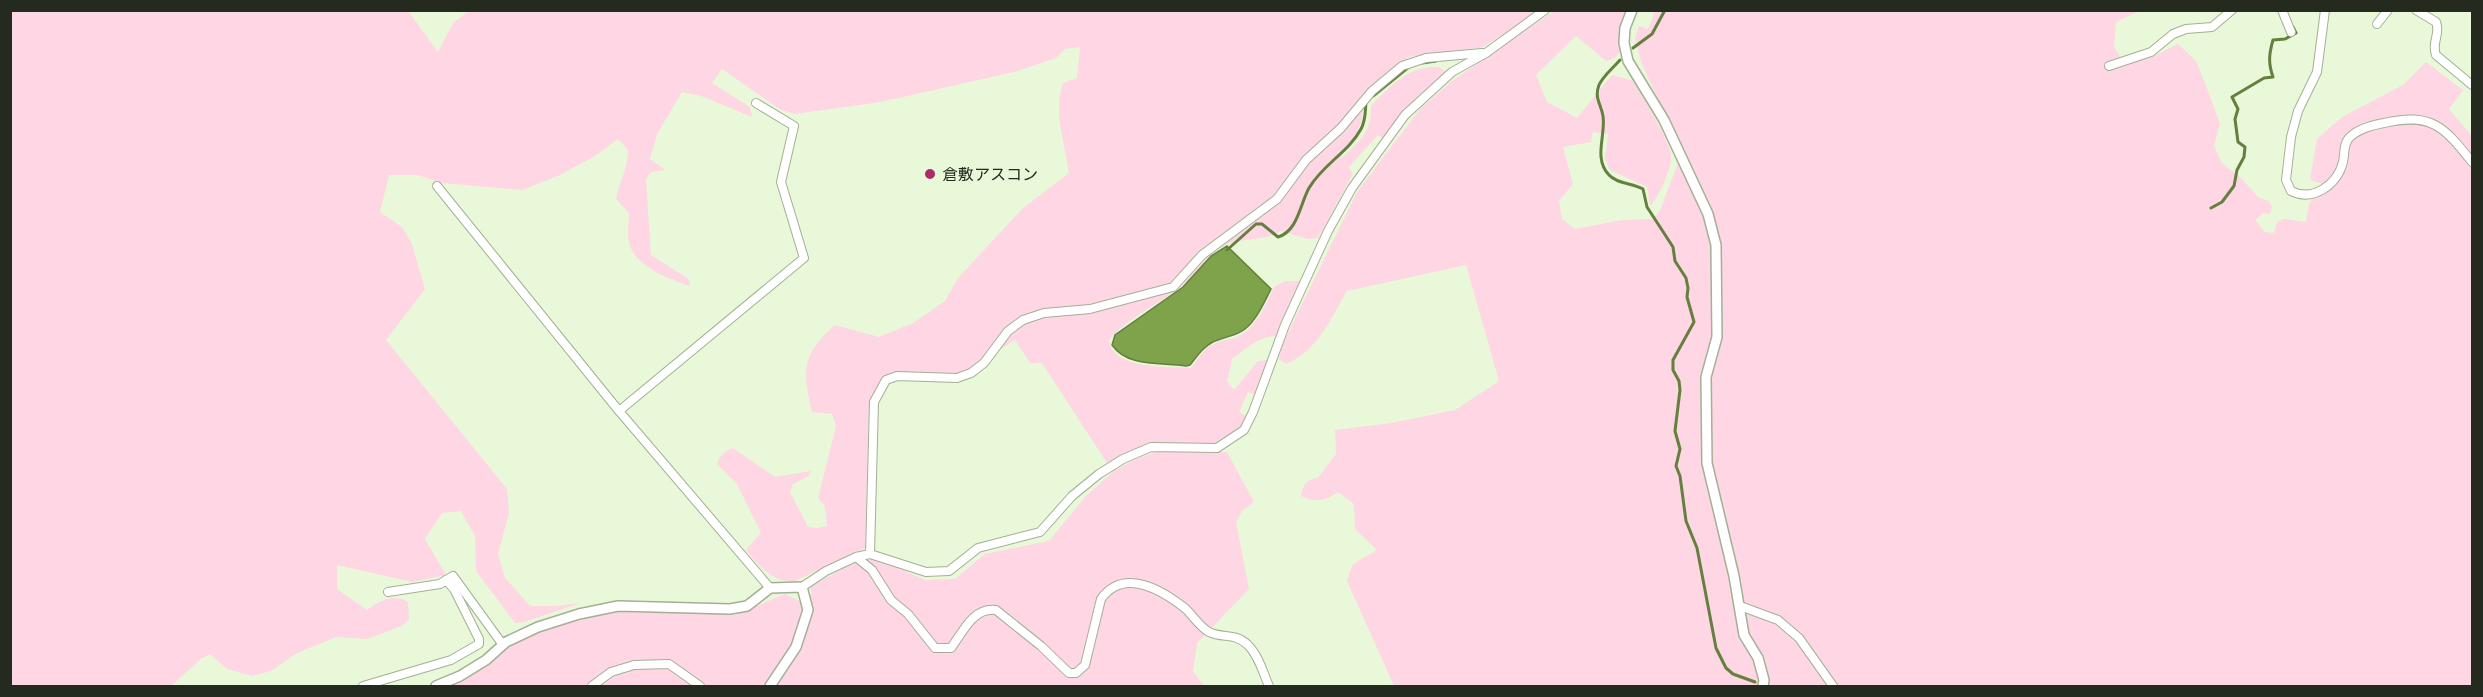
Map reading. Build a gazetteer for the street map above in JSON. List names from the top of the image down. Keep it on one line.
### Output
{"places":["倉敷アスコン"]}
